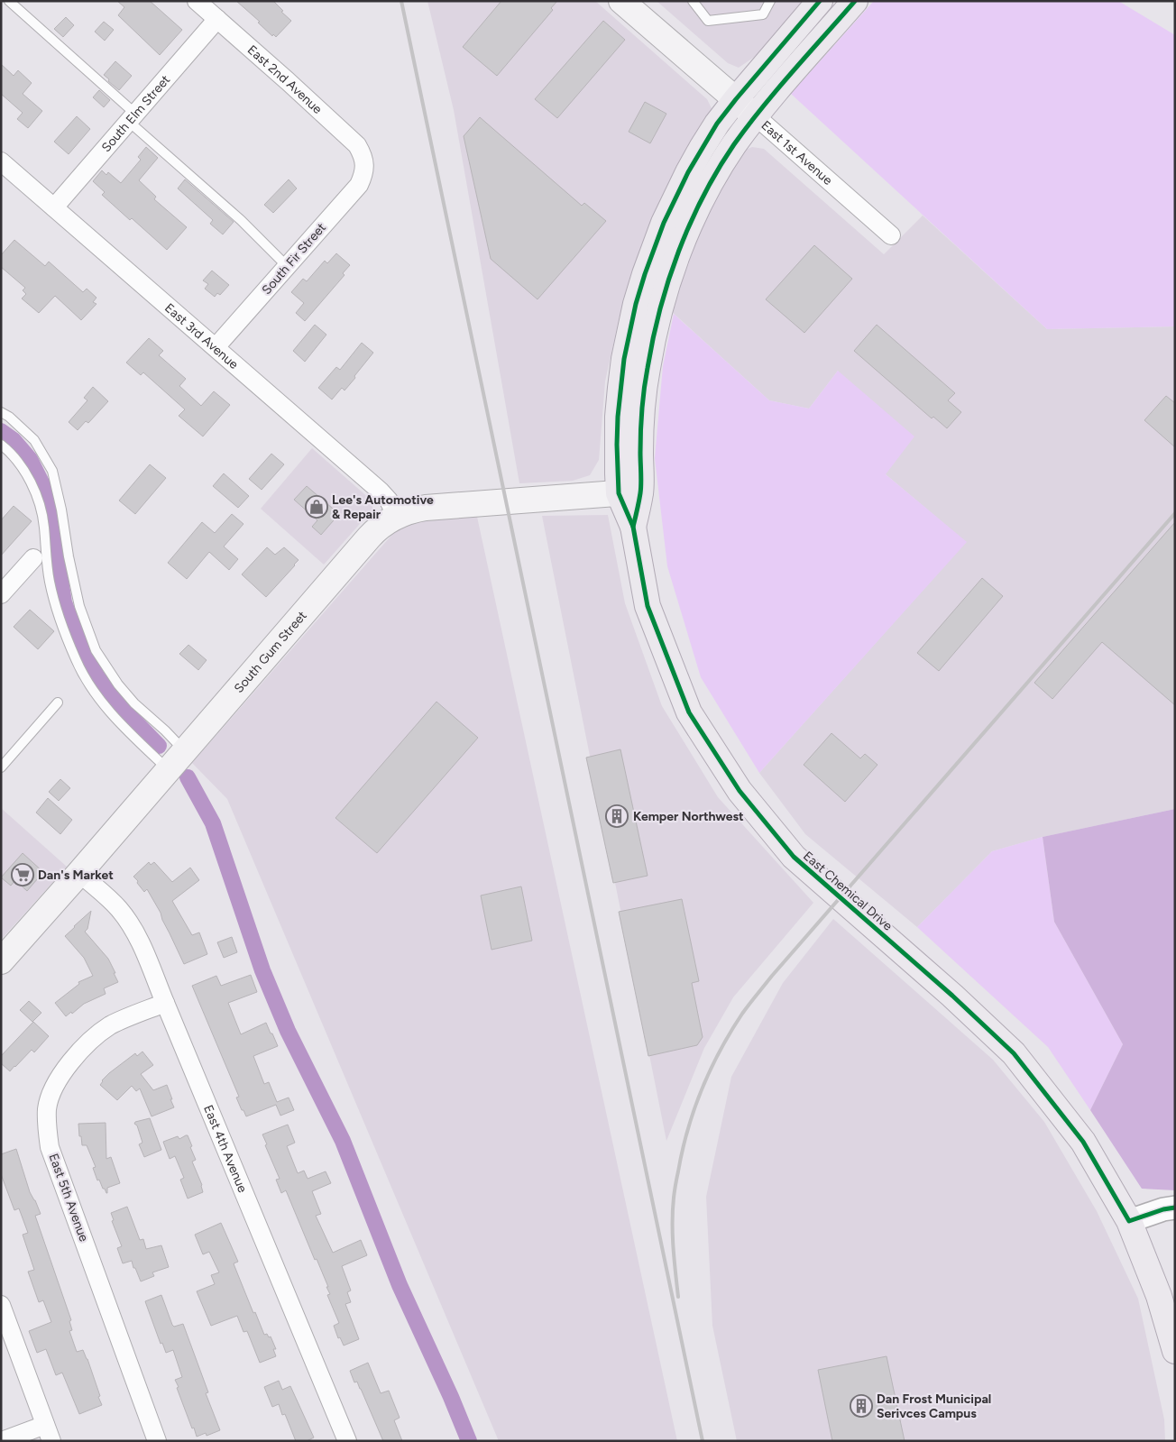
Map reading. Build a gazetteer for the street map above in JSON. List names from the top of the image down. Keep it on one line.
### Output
{"streets":{"main road":["East 1st Avenue","South Gum Street","East Chemical Drive"],"street":["East 2nd Avenue","South Elm Street","South Fir Street","East 3rd Avenue","East 4th Avenue","East 5th Avenue"]},"crossings":[["East 2nd Avenue","South Elm Street"],["East 2nd Avenue","South Fir Street"],["South Elm Street","East 3rd Avenue"],["South Fir Street","East 3rd Avenue"],["East 3rd Avenue","South Gum Street"],["South Gum Street","East Chemical Drive"],["South Gum Street","East 4th Avenue"],["East 4th Avenue","East 5th Avenue"]],"places":{"shop":["Lee's Automotive & Repair"],"building":["Kemper Northwest","Dan Frost Municipal Serivces Campus"],"supermarket":["Dan's Market"]}}
